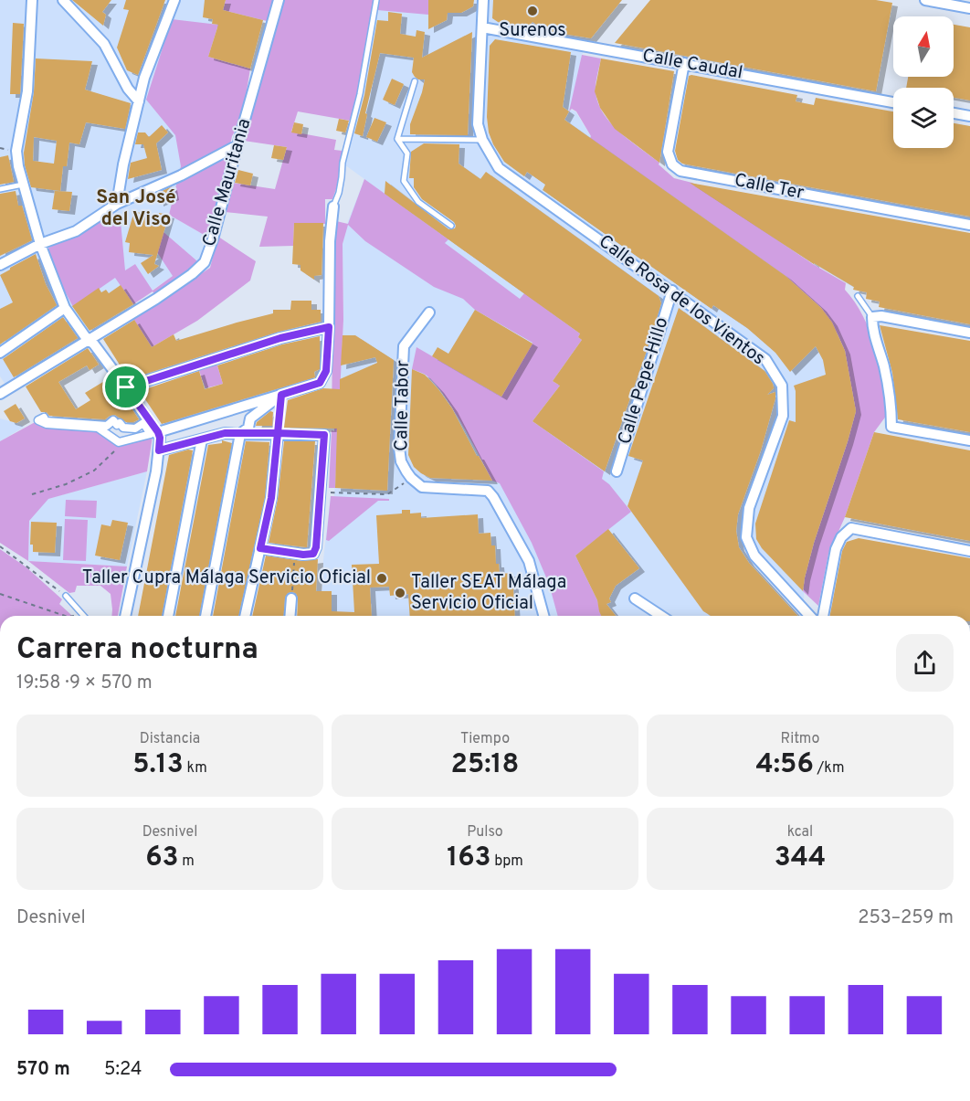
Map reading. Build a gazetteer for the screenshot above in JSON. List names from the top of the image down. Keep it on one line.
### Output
{"streets":{"street":["Calle Caudal","Calle Mauritania","Calle Ter","Calle Rosa de los Vientos","Calle Pepe-Hillo","Calle Tabor"]},"crossings":[["Calle Caudal","Calle Ter"],["Calle Caudal","Calle Rosa de los Vientos"],["Calle Rosa de los Vientos","Calle Pepe-Hillo"]],"districts":["San José del Viso"],"places":["Surenos","Taller Cupra Málaga Servicio Oficial","Taller SEAT Málaga Servicio Oficial"],"north":"top","page":{"heading":["Carrera nocturna","19:58 · 9 × 570 m"],"stats":[["Distancia","5.13 km"],["Tiempo","25:18"],["Ritmo","4:56 /km"],["Desnivel","63 m"],["Pulso","163 bpm"],["kcal","344"]],"chart":["Desnivel","253–259 m"],"list":[{"name":"570 m","note":"5:24"}]}}
